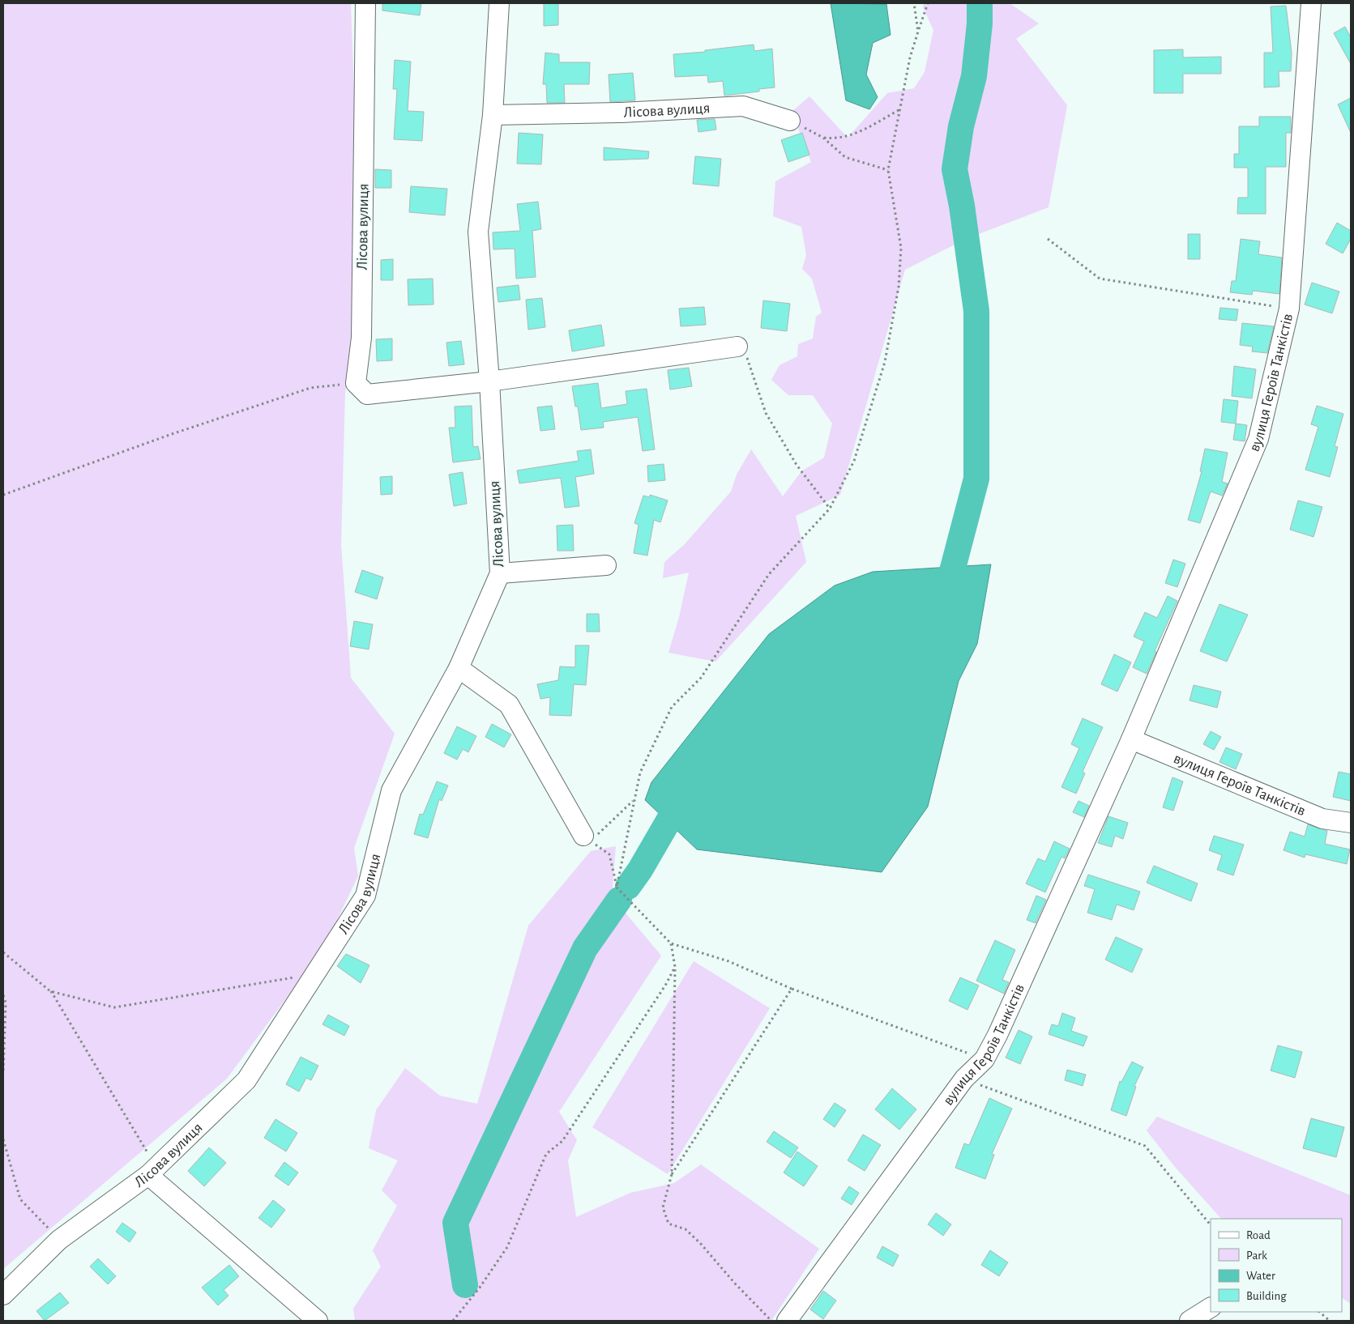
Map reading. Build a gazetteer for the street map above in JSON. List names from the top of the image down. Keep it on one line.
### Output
{"streets":{"street":["Лісова вулиця","вулиця Героїв Танкістів"]},"legend":["Road","Park","Water","Building"]}
